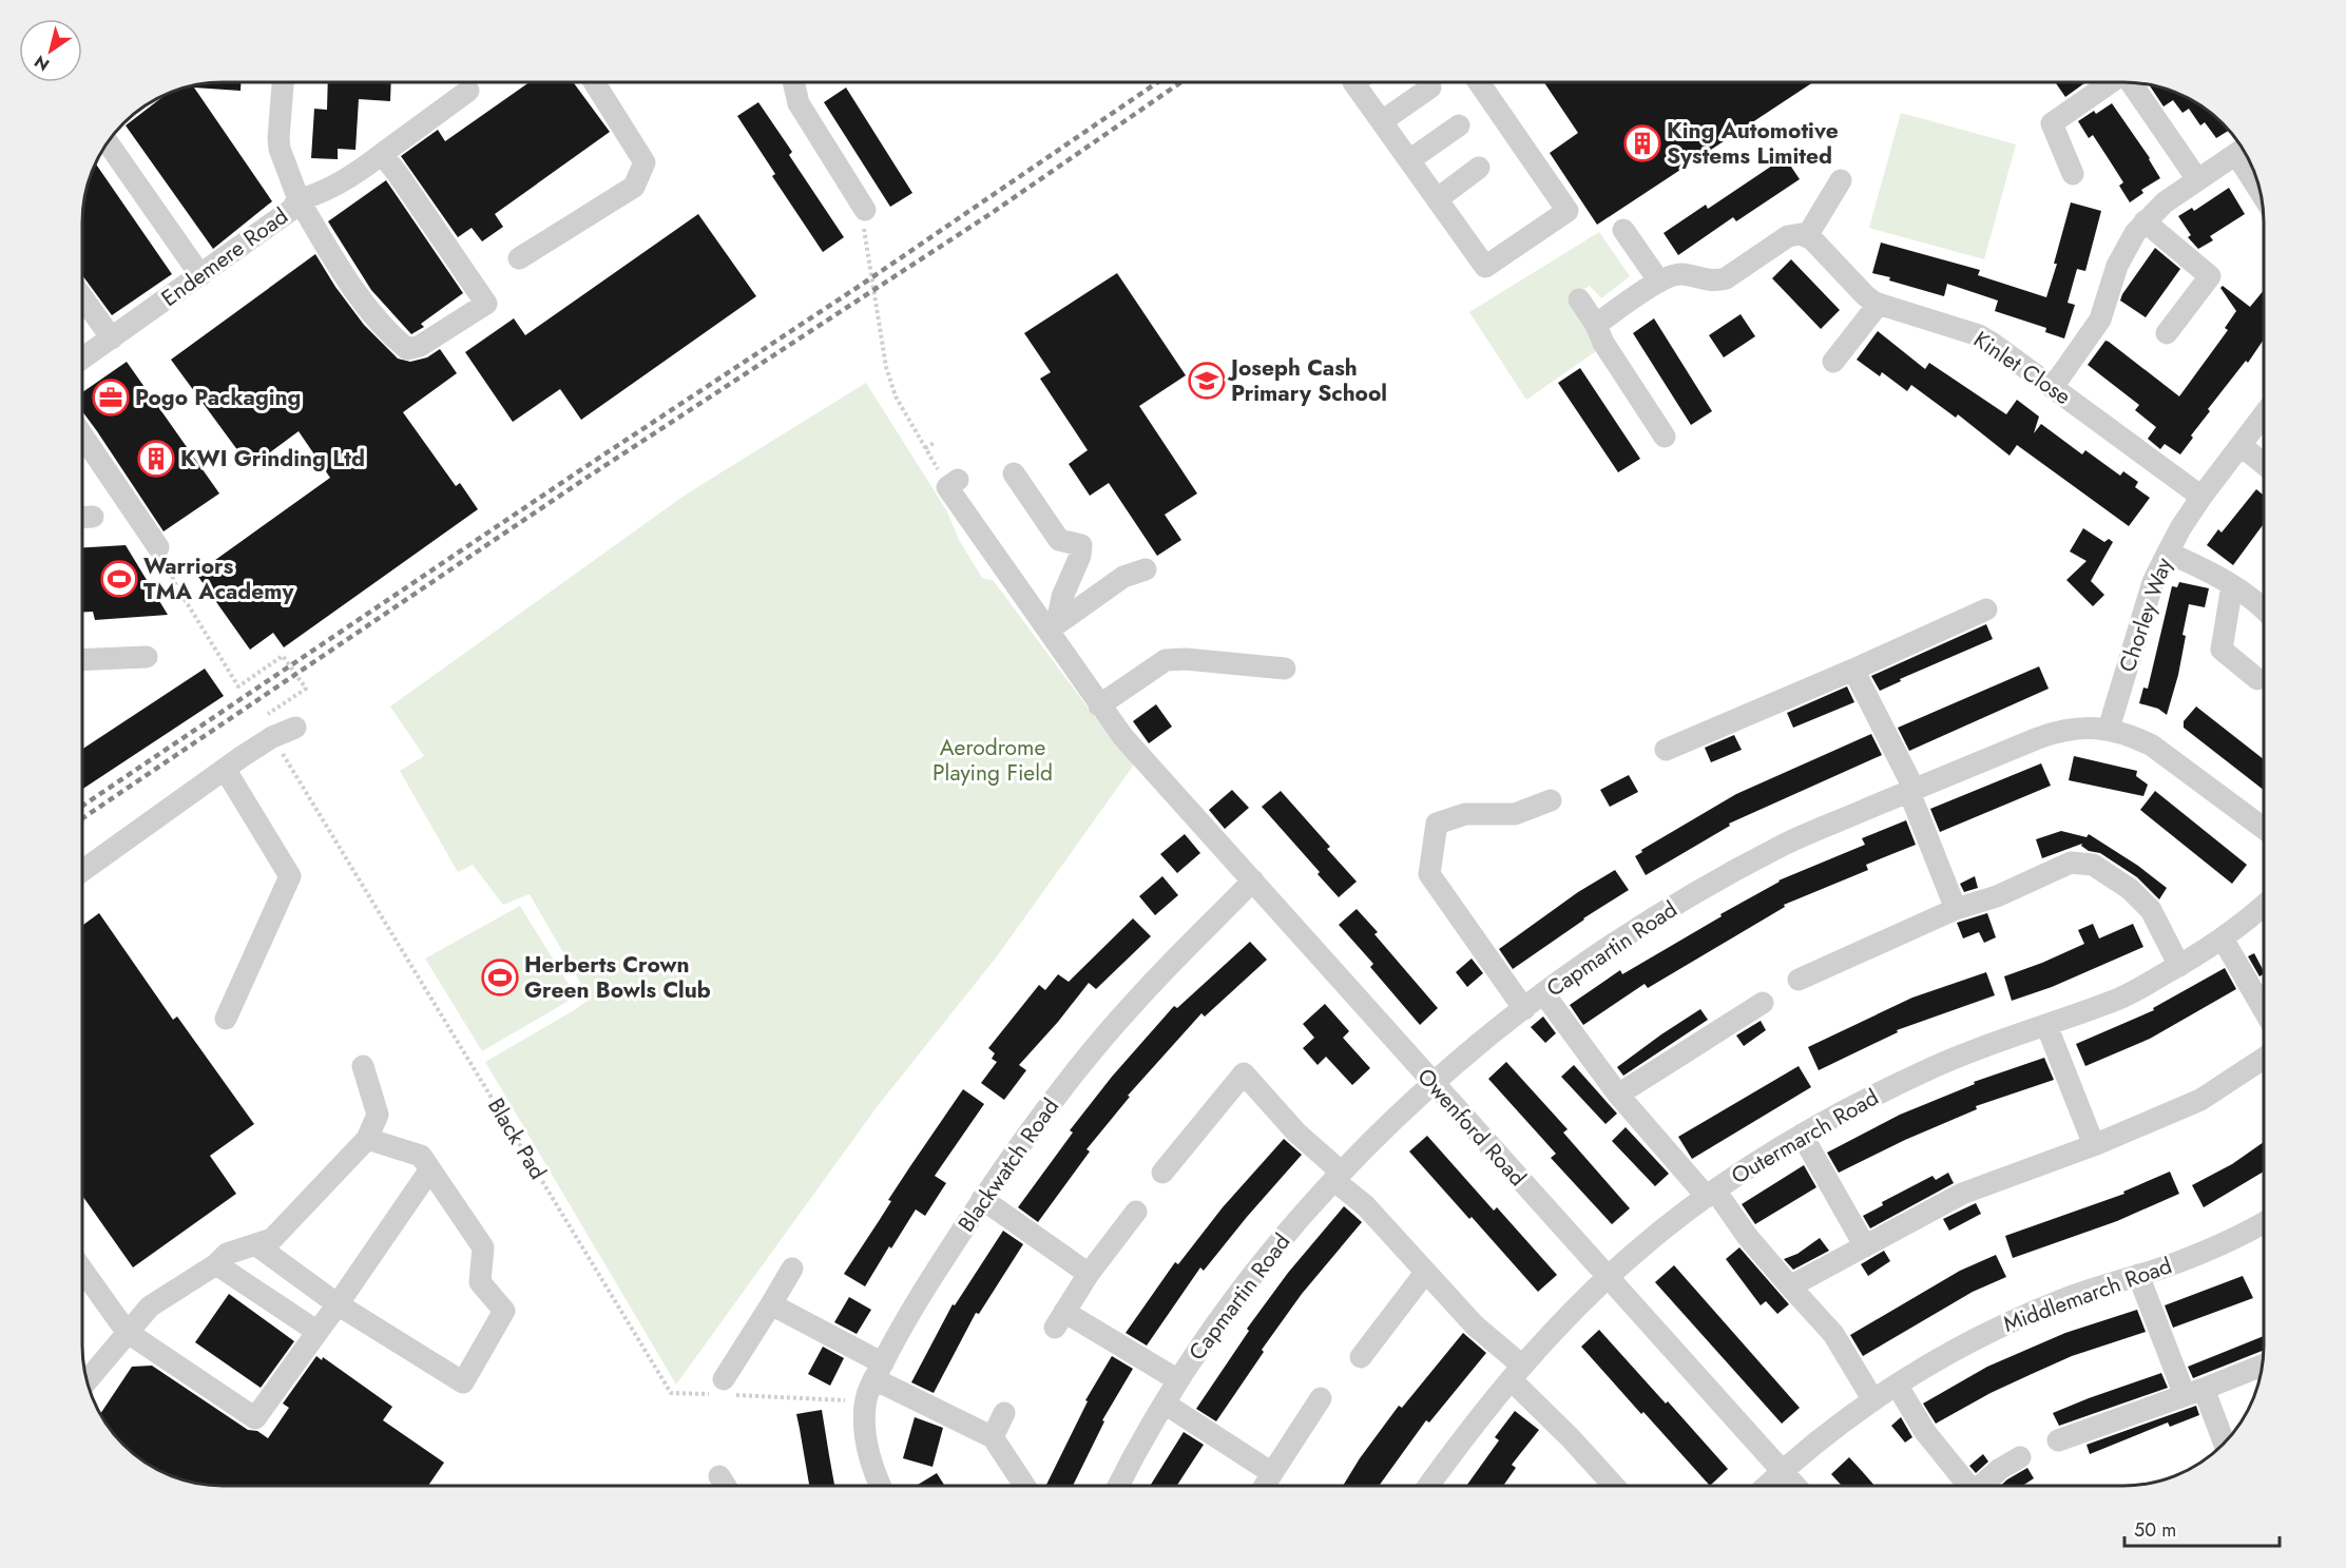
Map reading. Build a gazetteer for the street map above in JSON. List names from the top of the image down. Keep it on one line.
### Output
{"streets":{"street":["Endemere Road","Kinlet Close","Chorley Way","Capmartin Road","Owenford Road","Outermarch Road","Blackwatch Road","Middlemarch Road"],"path":["Black Pad"]},"crossings":[["Kinlet Close","Chorley Way"],["Chorley Way","Capmartin Road"],["Capmartin Road","Owenford Road"],["Owenford Road","Outermarch Road"],["Owenford Road","Blackwatch Road"],["Owenford Road","Middlemarch Road"],["Black Pad","Blackwatch Road"]],"parks":["Aerodrome Playing Field"],"places":{"building":["King Automotive Systems Limited","KWI Grinding Ltd"],"school or university":["Joseph Cash Primary School"],"office":["Pogo Packaging"],"sports":["Warriors TMA Academy","Herberts Crown Green Bowls Club"]},"scale_bar":"50 m","north":"bottom left"}
